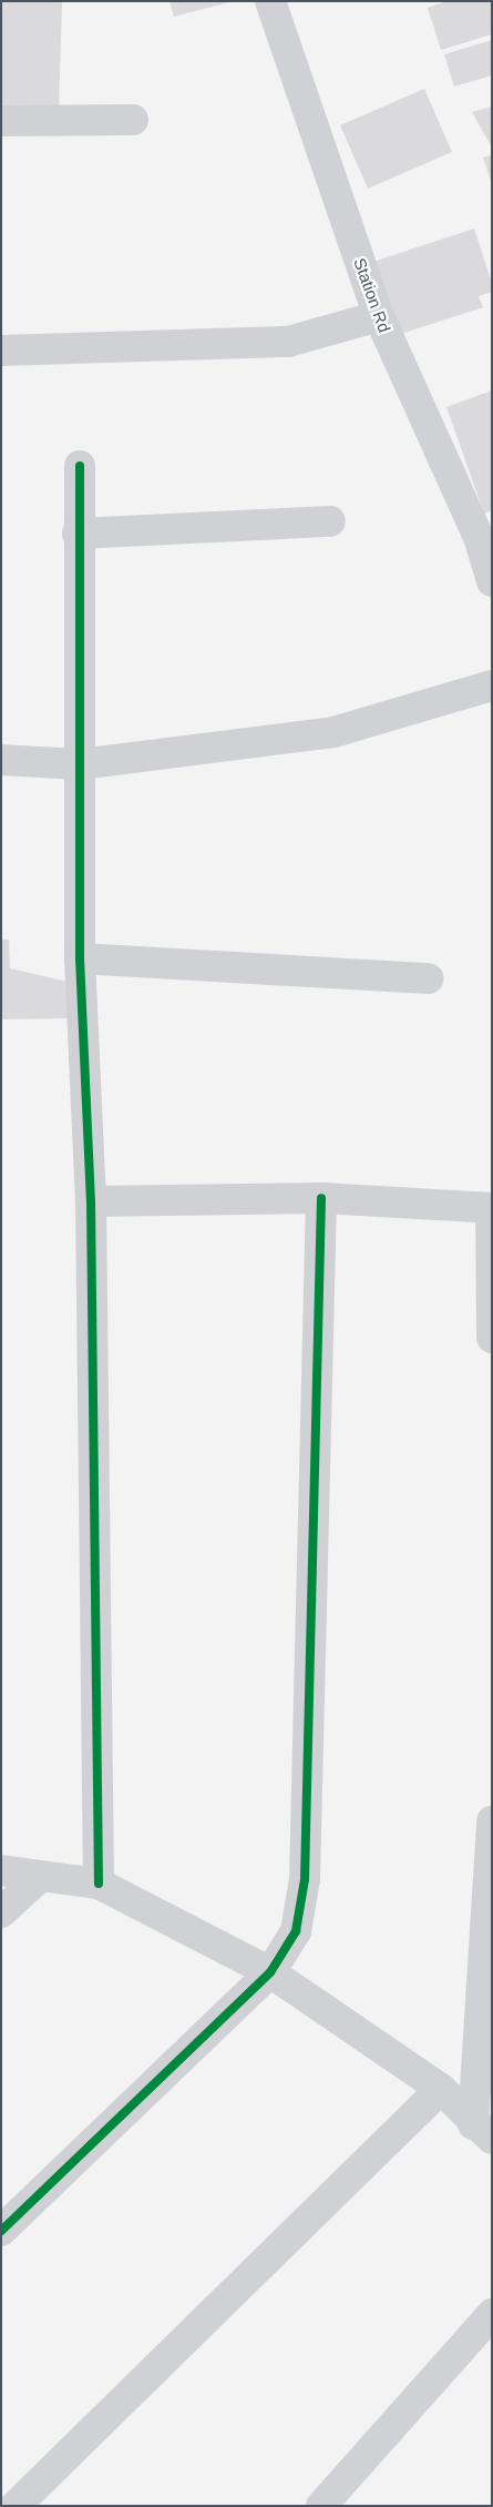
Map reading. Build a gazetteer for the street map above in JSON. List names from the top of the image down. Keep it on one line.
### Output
{"streets":{"street":["Station Rd"]}}
